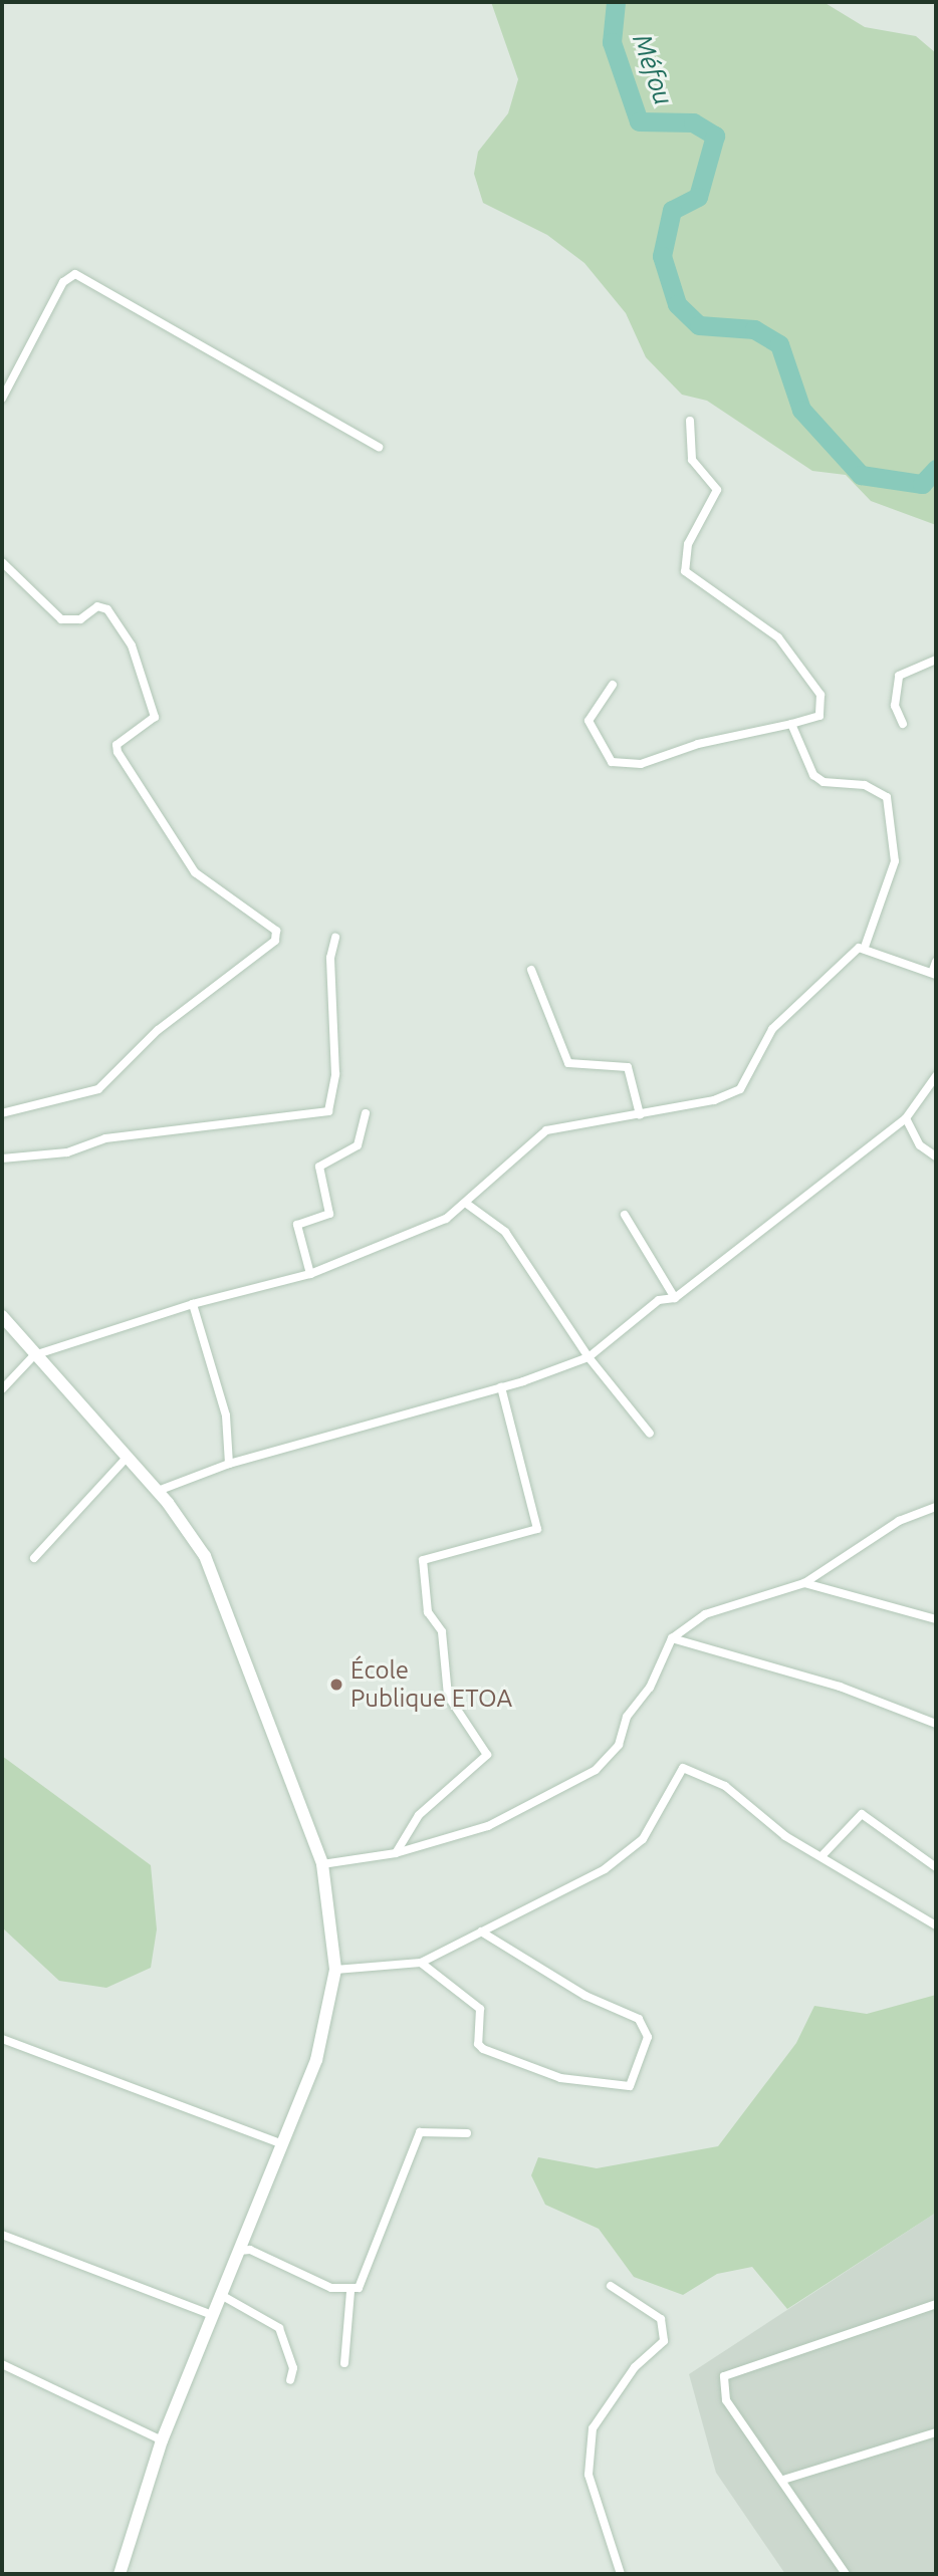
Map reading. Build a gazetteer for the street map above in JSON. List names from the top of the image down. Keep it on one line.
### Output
{"water":["Méfou"],"places":["École Publique ETOA"]}
